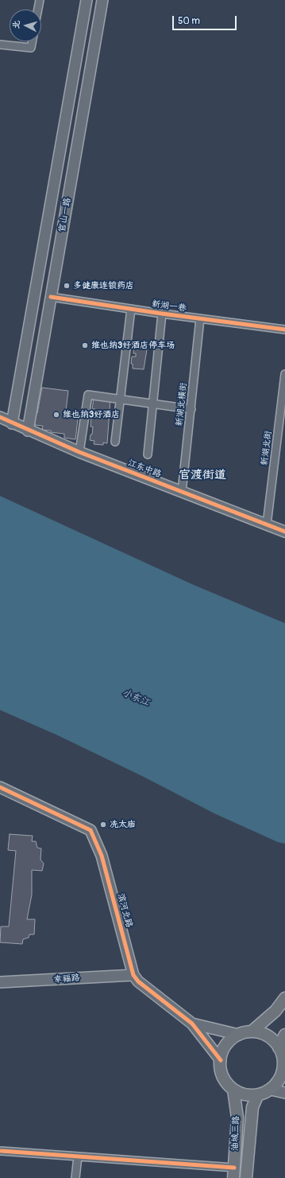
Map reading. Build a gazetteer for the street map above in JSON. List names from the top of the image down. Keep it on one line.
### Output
{"streets":{"main road":["油城三路"],"street":["官山一路","新湖一巷","新湖北横街","新湖北街","江东中路","滨河北路","幸福路"]},"crossings":[["官山一路","新湖一巷"],["官山一路","江东中路"],["新湖一巷","新湖北横街"],["新湖北横街","江东中路"],["新湖北街","江东中路"],["滨河北路","幸福路"],["滨河北路","油城三路"]],"districts":["官渡街道"],"water":["小东江"],"places":["多健康连锁药店","维也纳3好酒店停车场","维也纳3好酒店","冼太庙"],"scale_bar":"50 m","north":"left"}
